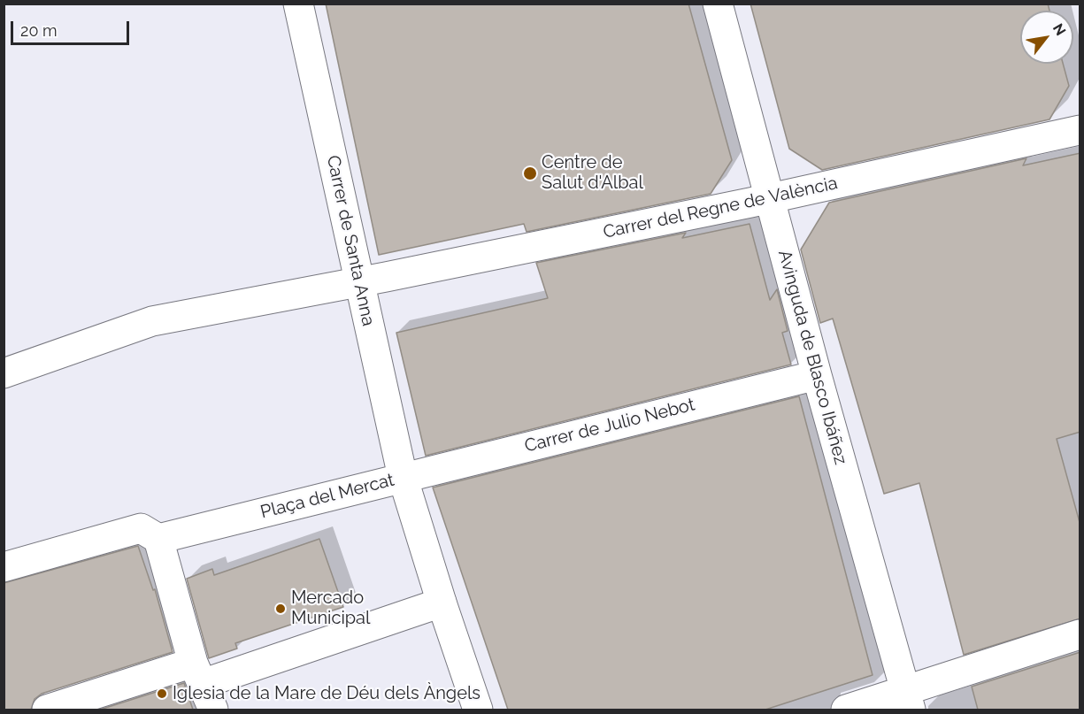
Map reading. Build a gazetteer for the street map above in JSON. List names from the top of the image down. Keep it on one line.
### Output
{"streets":{"street":["Carrer del Regne de València","Carrer de Santa Anna","Avinguda de Blasco Ibáñez","Carrer de Julio Nebot","Plaça del Mercat"]},"crossings":[["Carrer del Regne de València","Carrer de Santa Anna"],["Carrer del Regne de València","Avinguda de Blasco Ibáñez"],["Carrer de Santa Anna","Carrer de Julio Nebot"],["Carrer de Santa Anna","Plaça del Mercat"],["Avinguda de Blasco Ibáñez","Carrer de Julio Nebot"],["Carrer de Julio Nebot","Plaça del Mercat"]],"places":["Centre de Salut d'Albal","Mercado Municipal","Iglesia de la Mare de Déu dels Àngels"],"scale_bar":"20 m","north":"top right"}
